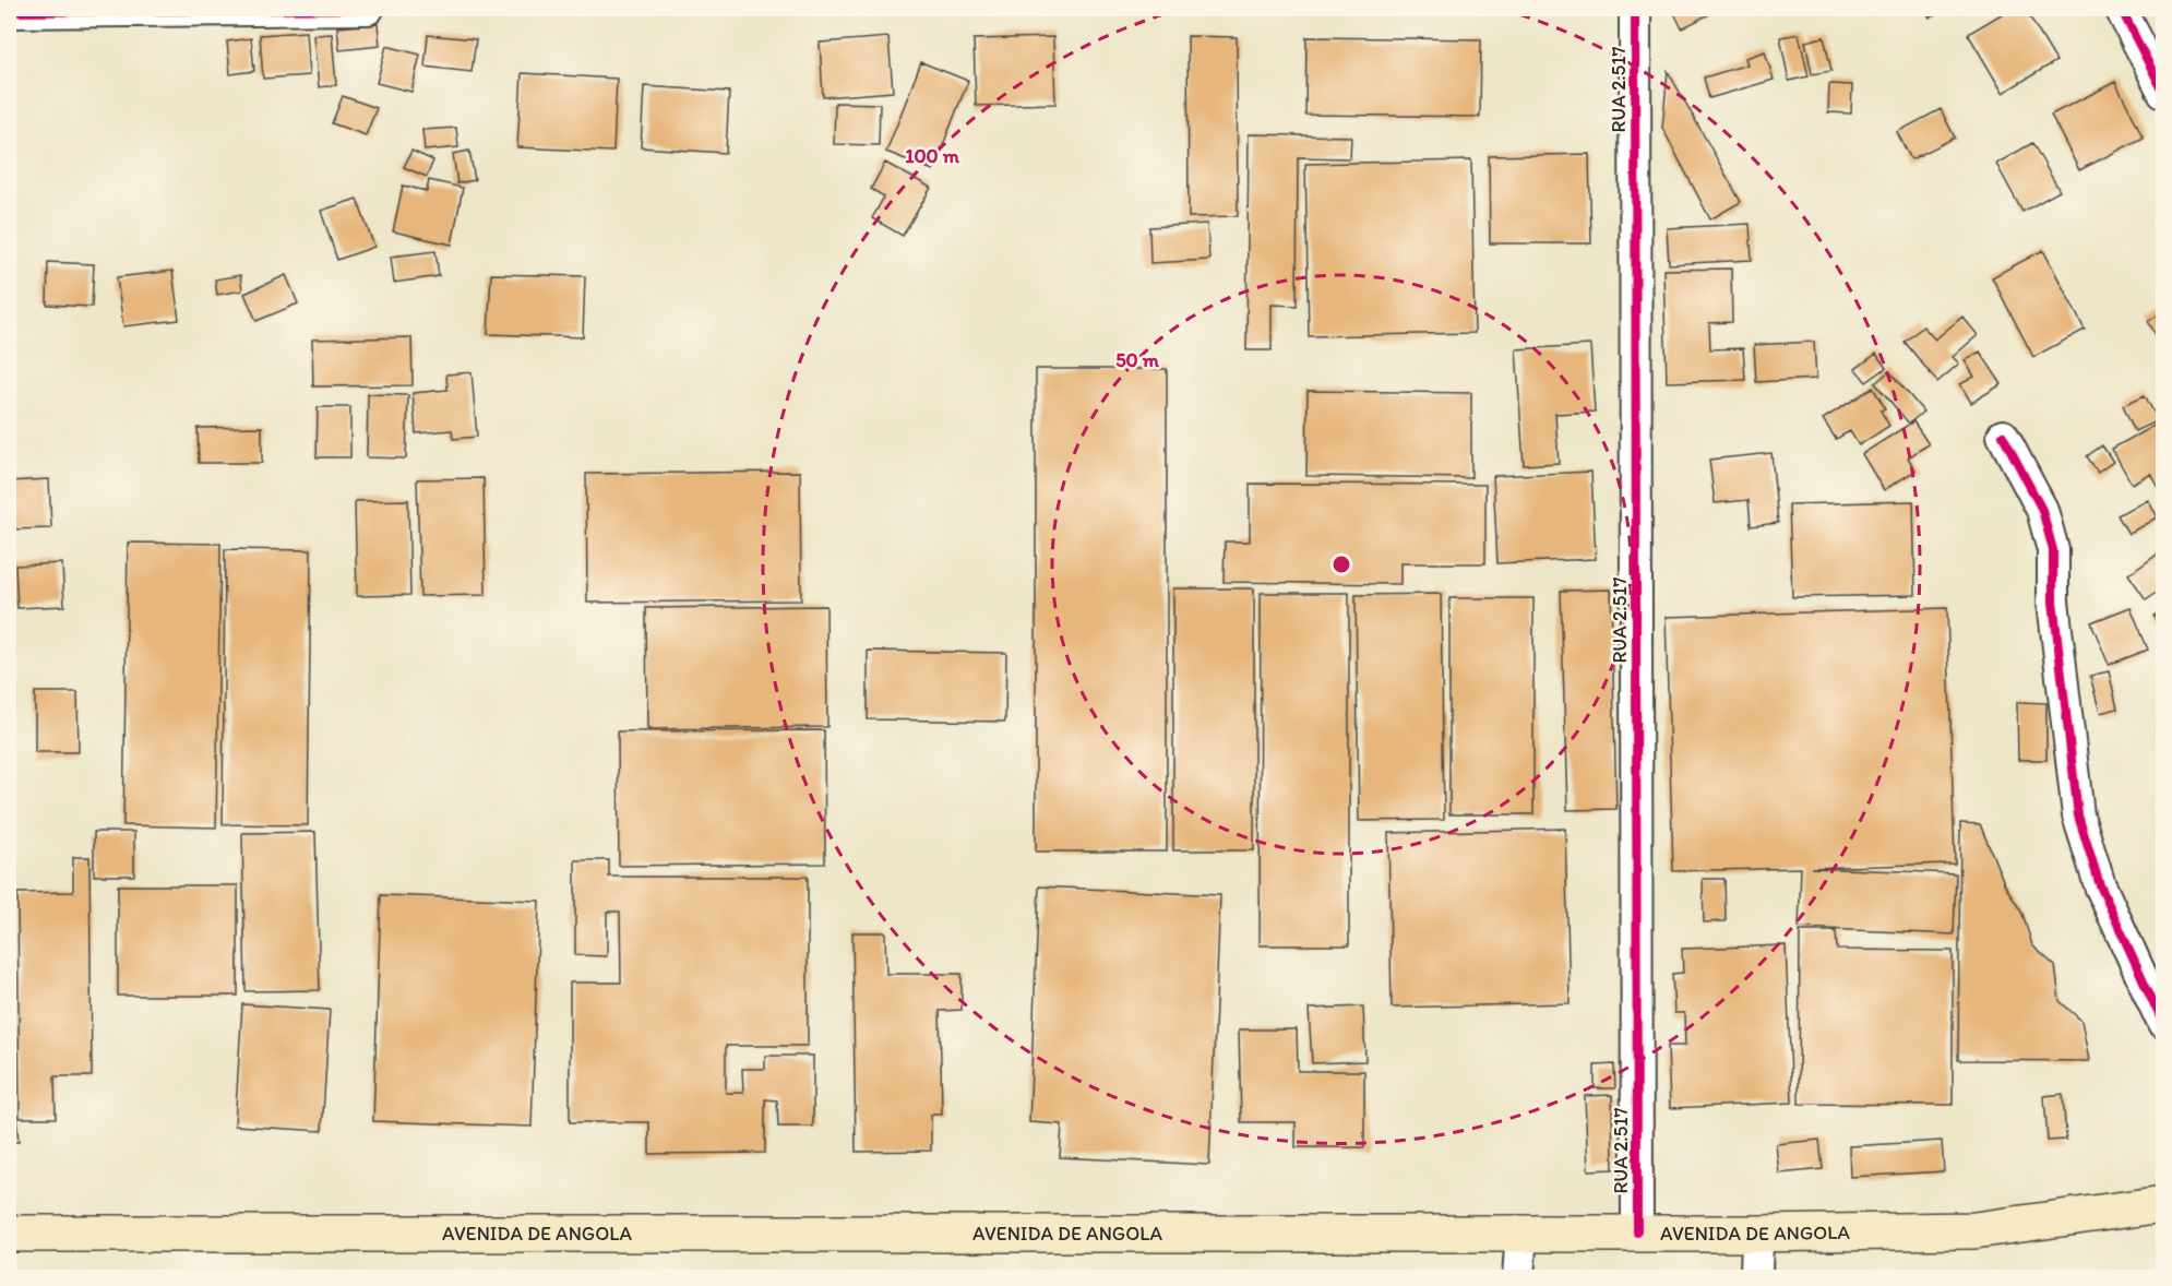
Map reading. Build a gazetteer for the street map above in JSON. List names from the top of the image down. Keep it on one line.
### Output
{"streets":{"main road":["AVENIDA DE ANGOLA"],"street":["RUA 2.517"]},"crossings":[["RUA 2.517","AVENIDA DE ANGOLA"]],"rings":["100 m","50 m"]}
